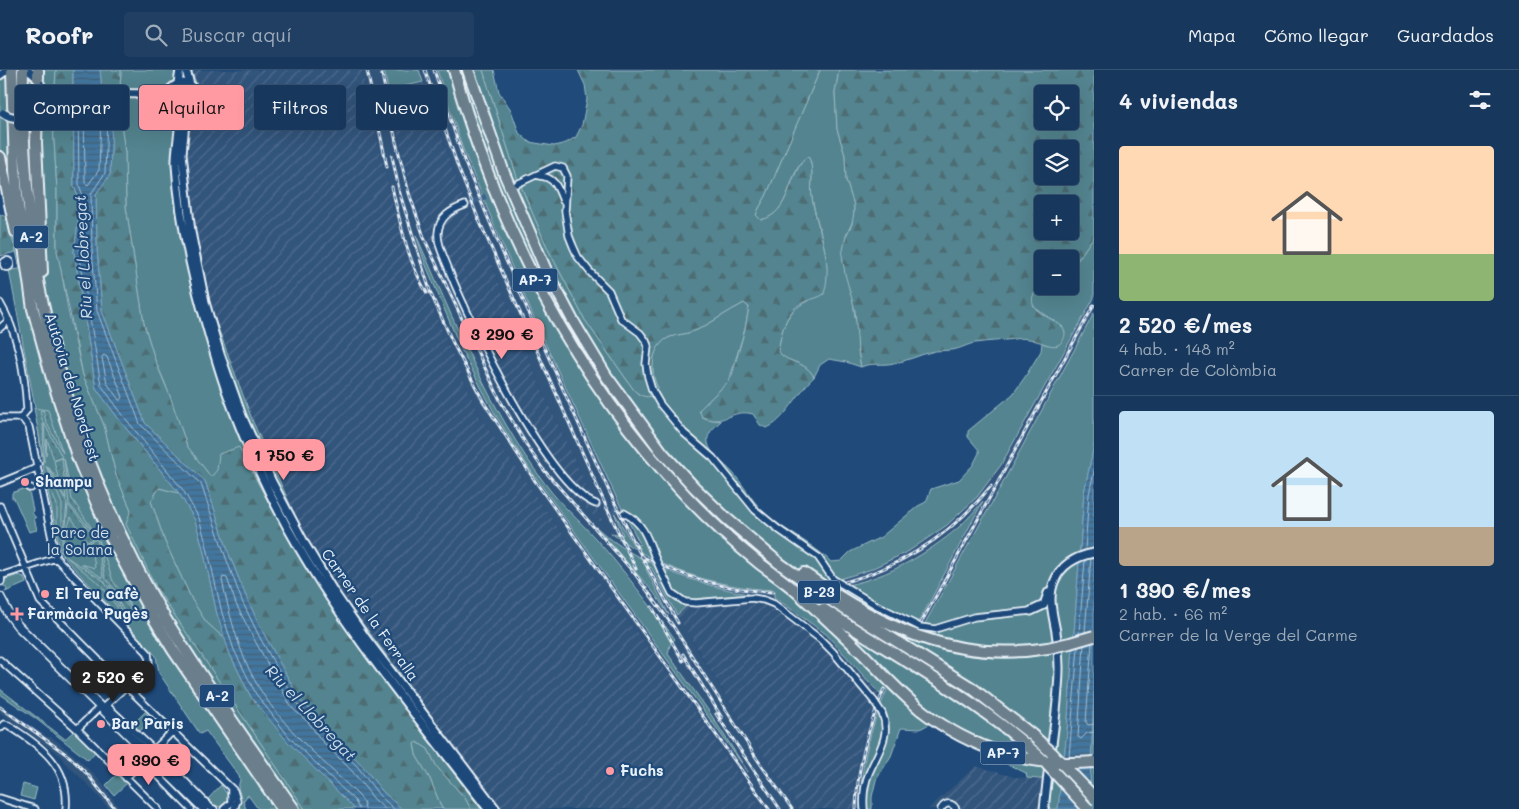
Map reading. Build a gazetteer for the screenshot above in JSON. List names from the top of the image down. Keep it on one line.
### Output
{"streets":{"highway":["A-2","AP-7","Autovia del Nord-est","B-23"],"street":["Carrer de la Ferralla"]},"crossings":[["AP-7","B-23"]],"water":["Riu el Llobregat"],"parks":["Parc de la Solana"],"places":{"other":["Shampu","El Teu cafè","Bar Paris","Fuchs"],"health":["Farmàcia Pugès"]},"page":{"header":"Roofr","search":"Buscar aquí","nav":["Mapa","Cómo llegar","Guardados"],"heading":"4 viviendas","map_buttons":["+","−"],"chip":["Comprar","Alquilar","Filtros","Nuevo"],"list":[{"name":"2 520 €/mes","note":"4 hab. · 148 m² · Carrer de Colòmbia"},{"name":"1 390 €/mes","note":"2 hab. · 66 m² · Carrer de la Verge del Carme"}],"price":["3 290 €","1 750 €","2 520 €","1 390 €"]}}
